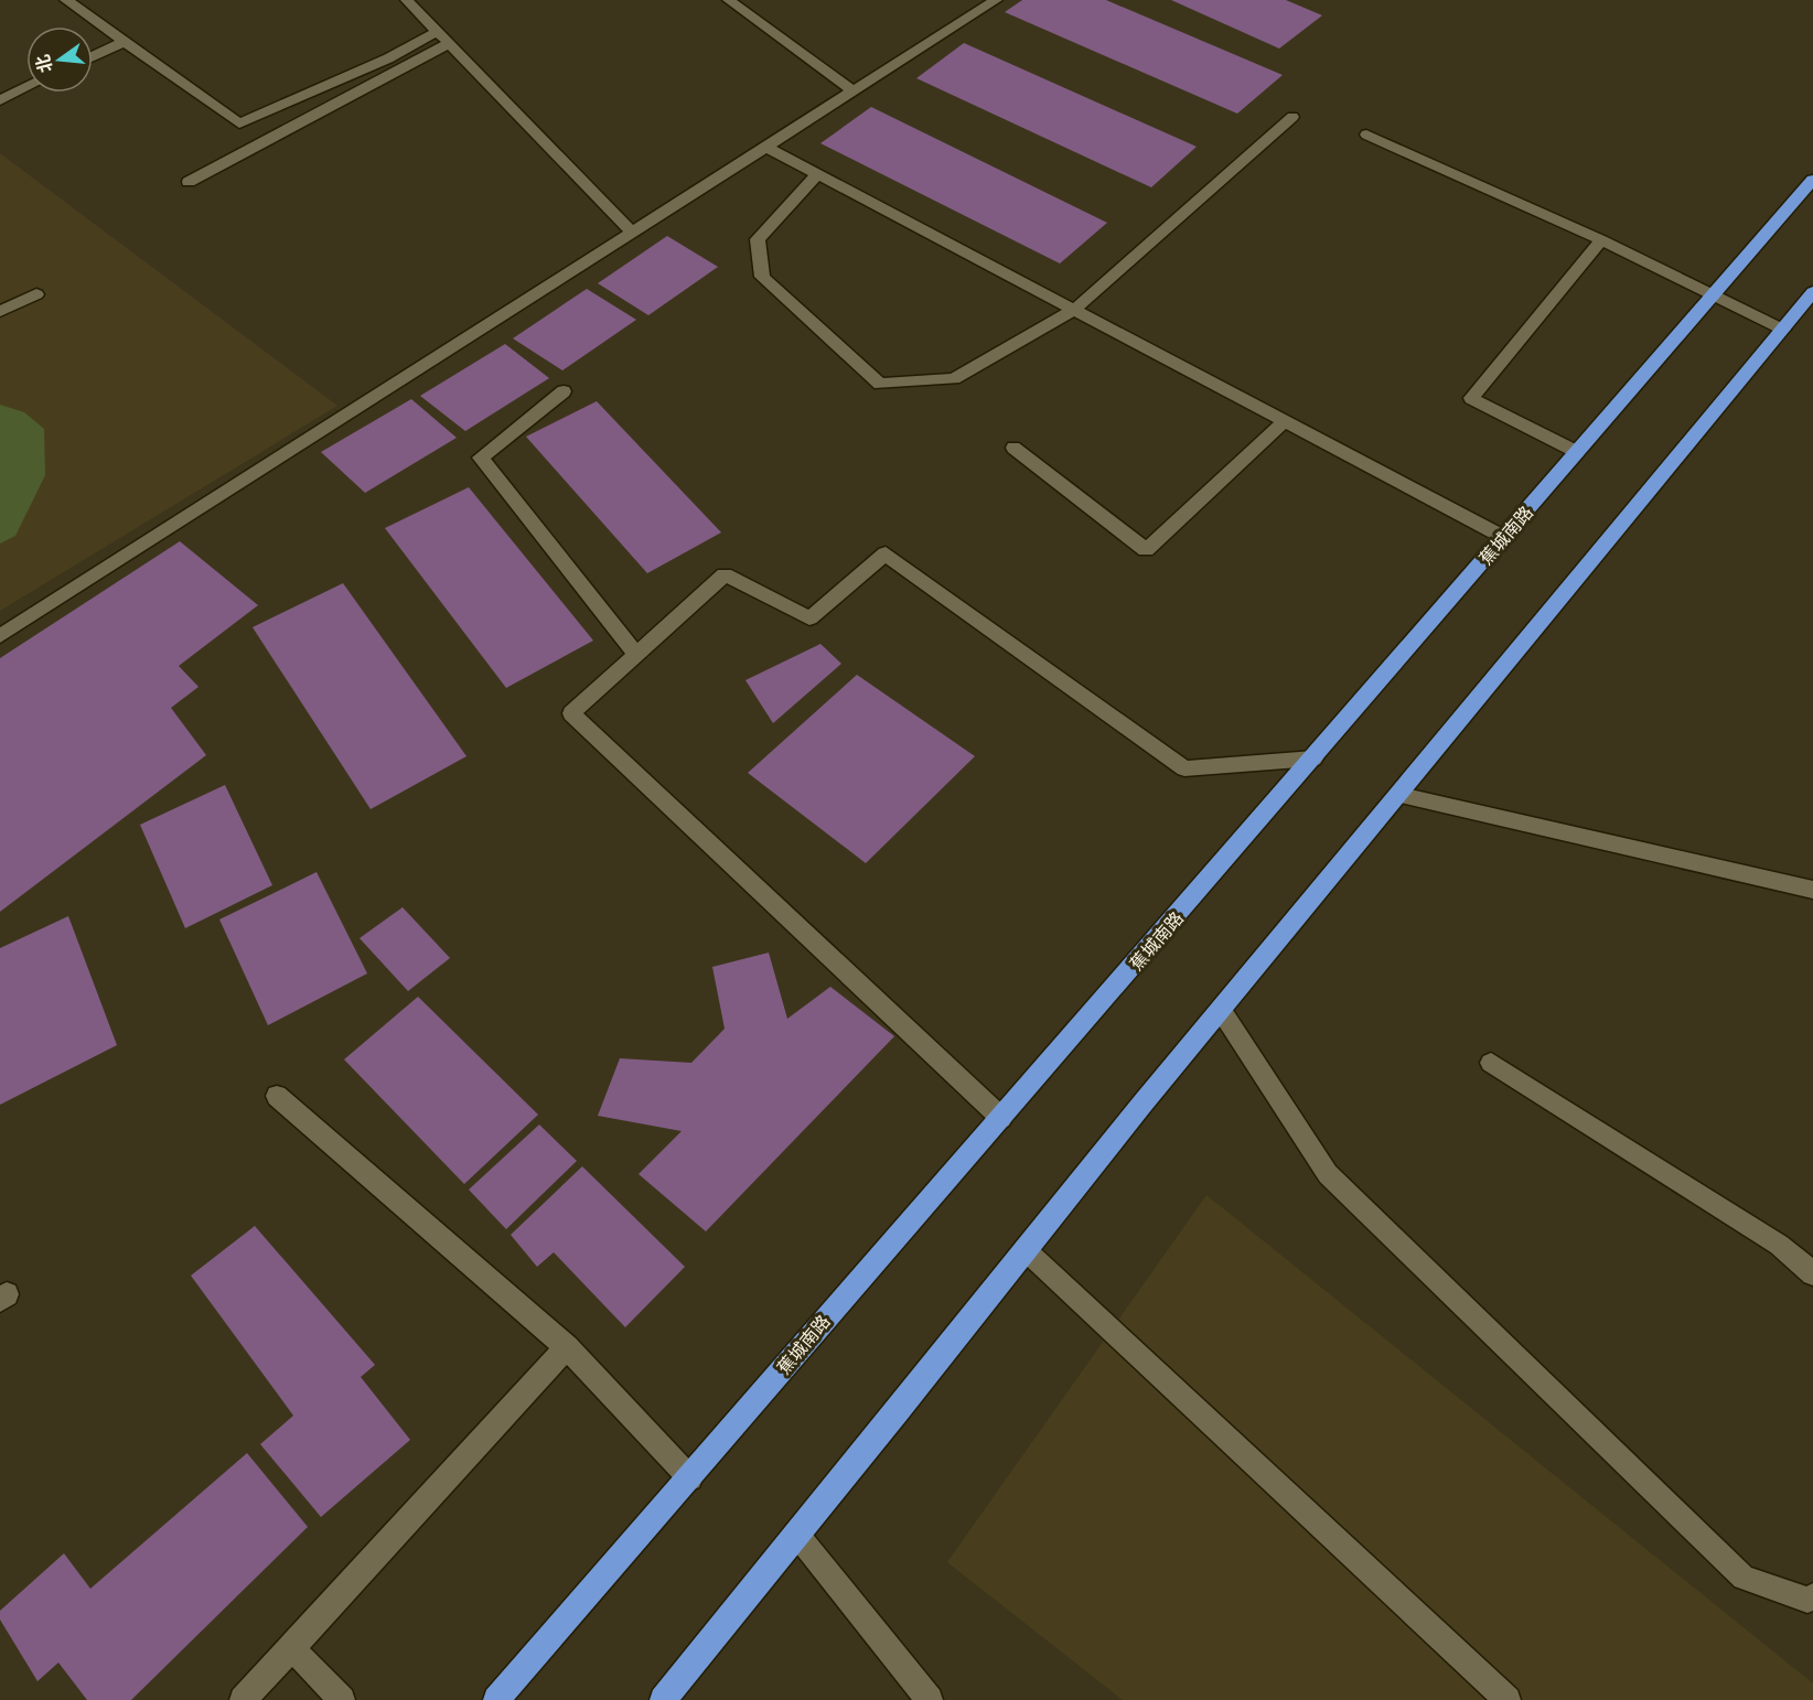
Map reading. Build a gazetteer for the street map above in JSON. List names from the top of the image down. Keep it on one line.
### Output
{"streets":{"highway":["蕉城南路"]},"north":"left"}
